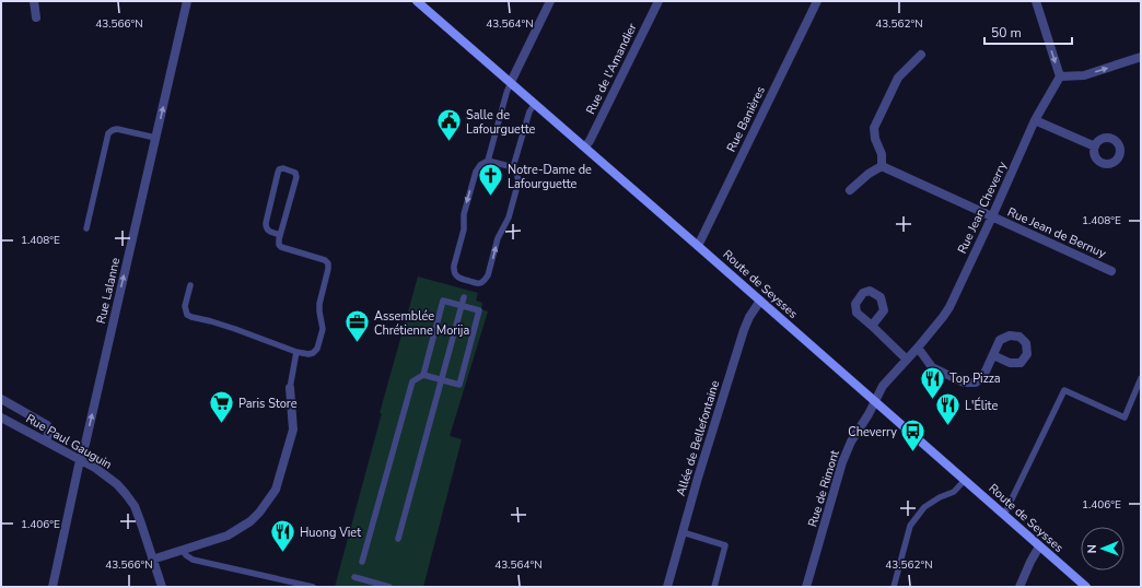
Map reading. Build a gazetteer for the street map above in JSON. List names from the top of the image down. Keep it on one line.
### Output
{"streets":{"main road":["Route de Seysses"],"street":["Rue de l'Amandier","Rue Banières","Rue Jean Cheverry","Rue Jean de Bernuy","Rue Lalanne","Allée de Bellefontaine","Rue Paul Gauguin","Rue de Rimont"]},"crossings":[["Rue de l'Amandier","Route de Seysses"],["Rue Banières","Route de Seysses"],["Rue Jean Cheverry","Rue Jean de Bernuy"],["Rue Jean Cheverry","Route de Seysses"],["Rue Jean Cheverry","Rue de Rimont"],["Route de Seysses","Allée de Bellefontaine"],["Route de Seysses","Rue de Rimont"],["Rue Lalanne","Rue Paul Gauguin"]],"one_way":["Rue Lalanne"],"places":{"public building":["Salle de Lafourguette"],"church":["Notre-Dame de Lafourguette"],"office":["Assemblée Chrétienne Morija"],"restaurant":["Top Pizza","L'Élite","Huong Viet"],"supermarket":["Paris Store"],"bus stop":["Cheverry"]},"scale_bar":"50 m","north":"left","coordinates":["43.566°N","43.564°N","43.562°N","1.408°E","1.406°E"]}
